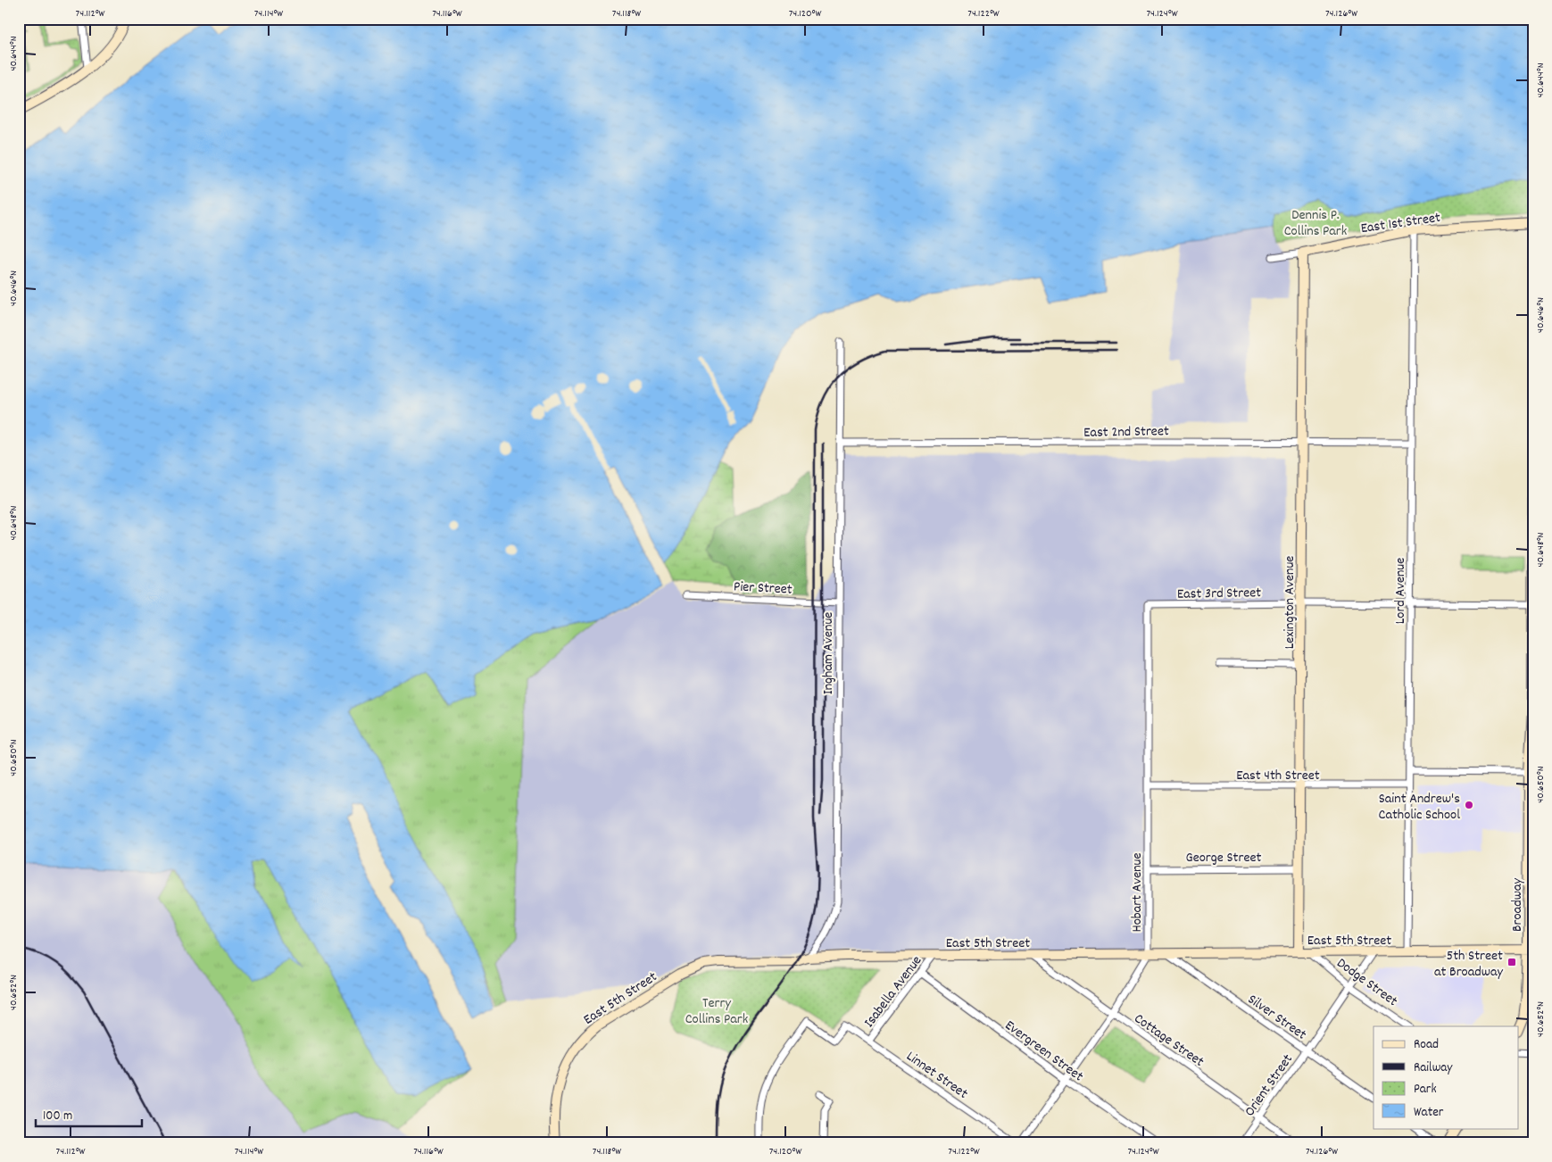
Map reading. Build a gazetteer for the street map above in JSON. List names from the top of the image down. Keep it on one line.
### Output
{"streets":{"street":["East 1st Street","East 2nd Street","Pier Street","Lord Avenue","East 3rd Street","Lexington Avenue","Ingham Avenue","East 4th Street","George Street","Hobart Avenue","Broadway","East 5th Street","Dodge Street","Isabella Avenue","Silver Street","Cottage Street","Evergreen Street","Linnet Street","Orient Street"]},"crossings":[["East 1st Street","Lord Avenue"],["East 1st Street","Lexington Avenue"],["East 2nd Street","Lord Avenue"],["East 2nd Street","Lexington Avenue"],["East 2nd Street","Ingham Avenue"],["Pier Street","Ingham Avenue"],["Lord Avenue","East 3rd Street"],["Lord Avenue","East 4th Street"],["Lord Avenue","East 5th Street"],["East 3rd Street","Lexington Avenue"],["East 3rd Street","Hobart Avenue"],["East 3rd Street","Broadway"],["Lexington Avenue","East 4th Street"],["Lexington Avenue","George Street"],["Lexington Avenue","East 5th Street"],["Ingham Avenue","East 5th Street"],["East 4th Street","Hobart Avenue"],["George Street","Hobart Avenue"],["Hobart Avenue","East 5th Street"],["Broadway","East 5th Street"],["East 5th Street","Dodge Street"],["East 5th Street","Isabella Avenue"],["East 5th Street","Silver Street"],["East 5th Street","Cottage Street"],["East 5th Street","Orient Street"],["Dodge Street","Orient Street"],["Isabella Avenue","Evergreen Street"],["Isabella Avenue","Linnet Street"],["Silver Street","Orient Street"],["Cottage Street","Orient Street"]],"parks":["Dennis P. Collins Park","Terry Collins Park"],"places":{"other":["Saint Andrew's Catholic School"],"transit":["5th Street at Broadway"]},"legend":["Road","Railway","Park","Water"],"scale_bar":"100 m","coordinates":["74.112°W","74.114°W","74.116°W","74.118°W","74.120°W","74.122°W","74.124°W","74.126°W","40.644°N","40.646°N","40.648°N","40.650°N","40.652°N"]}
